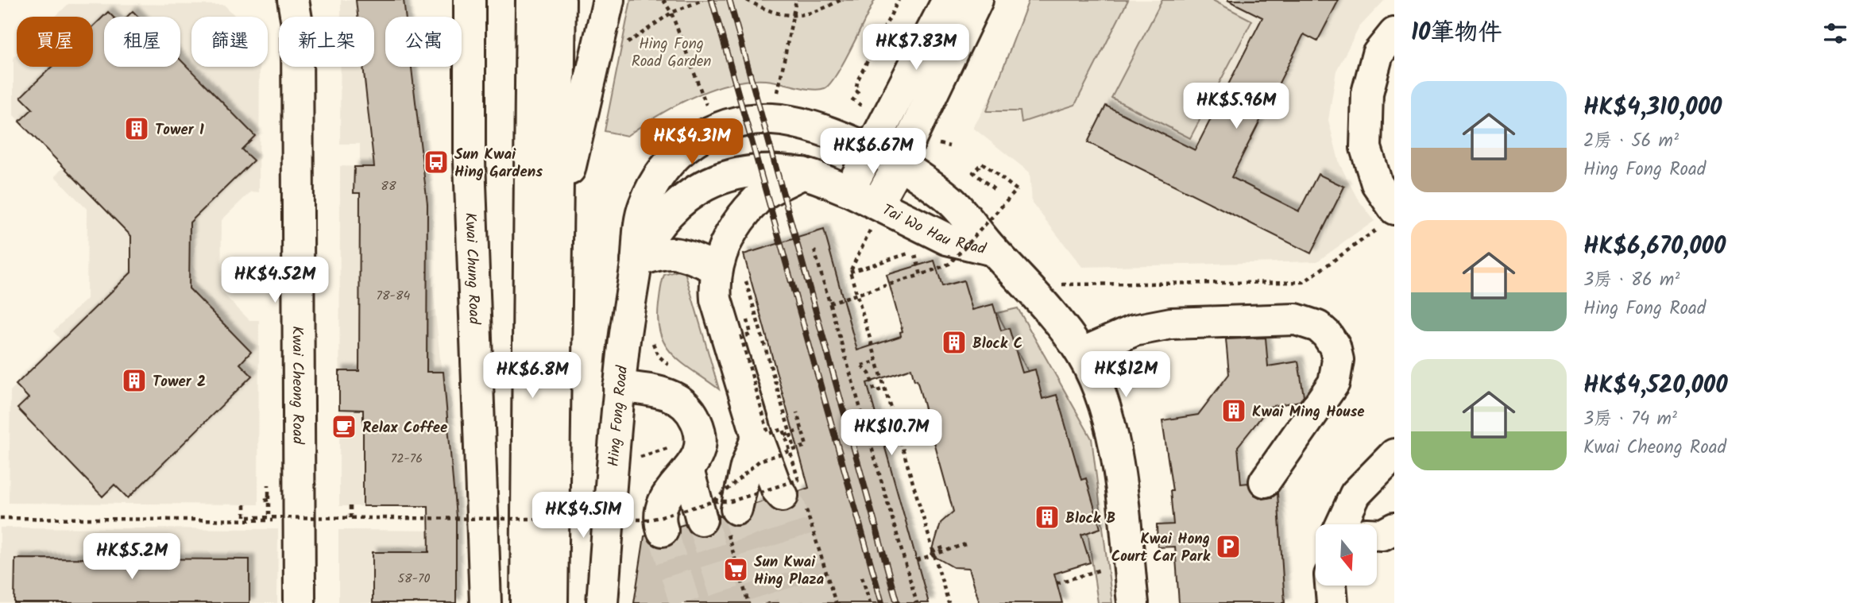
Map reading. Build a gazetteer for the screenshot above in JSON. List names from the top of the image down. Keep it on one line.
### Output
{"streets":{"main road":["Tai Wo Hau Road","Kwai Chung Road","Kwai Cheong Road","Hing Fong Road"]},"crossings":[["Tai Wo Hau Road","Hing Fong Road"]],"parks":["Hing Fong Road Garden"],"places":{"building":["Tower 1","Block C","Tower 2","Kwai Ming House","Block B"],"bus stop":["Sun Kwai Hing Gardens"],"cafe":["Relax Coffee"],"parking":["Kwai Hong Court Car Park"],"supermarket":["Sun Kwai Hing Plaza"]},"house_numbers":["88","78-84","72-76","58-70"],"north":"bottom","page":{"heading":"10筆物件","chip":["買屋","租屋","篩選","新上架","公寓"],"price":["HK$7.83M","HK$5.96M","HK$4.31M","HK$6.67M","HK$4.52M","HK$12M","HK$6.8M","HK$10.7M","HK$4.51M","HK$5.2M"],"list":[{"name":"HK$4,310,000","note":"2房 · 56 m² · Hing Fong Road"},{"name":"HK$6,670,000","note":"3房 · 86 m² · Hing Fong Road"},{"name":"HK$4,520,000","note":"3房 · 74 m² · Kwai Cheong Road"}]}}
